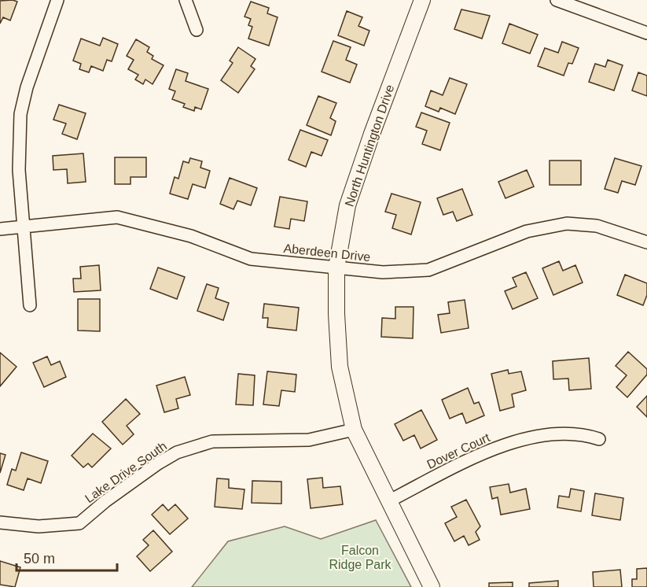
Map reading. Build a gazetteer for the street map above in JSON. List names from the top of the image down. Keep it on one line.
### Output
{"streets":{"street":["North Huntington Drive","Aberdeen Drive","Dover Court","Lake Drive South"]},"crossings":[["North Huntington Drive","Aberdeen Drive"],["North Huntington Drive","Dover Court"],["North Huntington Drive","Lake Drive South"]],"parks":["Falcon Ridge Park"],"scale_bar":"50 m"}
